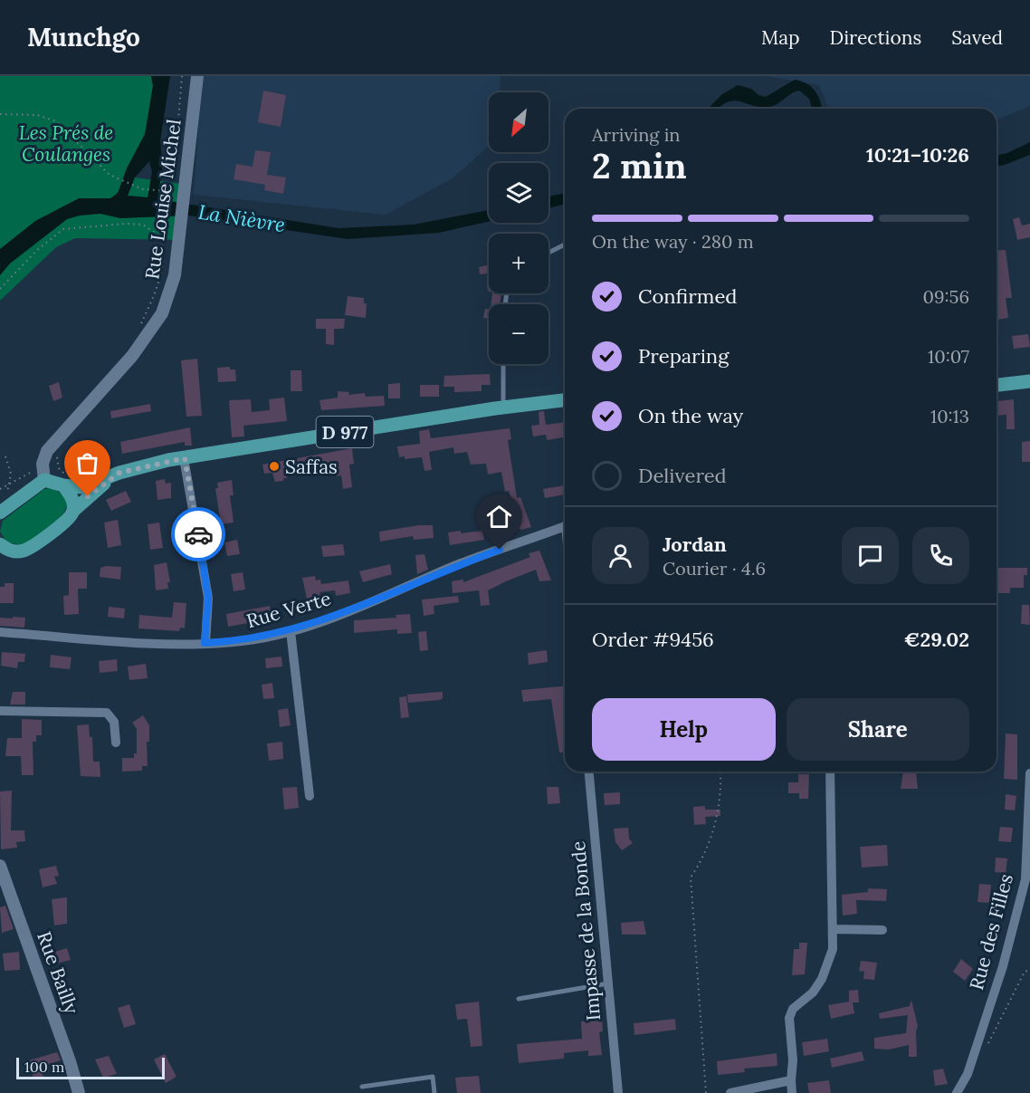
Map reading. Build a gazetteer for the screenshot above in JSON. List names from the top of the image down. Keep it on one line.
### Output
{"streets":{"main road":["D 977"],"street":["Rue Louise Michel","Rue Verte","Impasse de la Bonde","Rue des Filles","Rue Bailly"]},"water":["La Nièvre"],"parks":["Les Prés de Coulanges"],"places":["Saffas"],"scale_bar":"100 m","north":"bottom left","page":{"header":"Munchgo","nav":["Map","Directions","Saved"],"map_buttons":["+","−"],"heading":["2 min","Arriving in","10:21–10:26"],"panel":["Jordan","Courier · 4.6","Order #9456","€29.02"],"bar":"On the way · 280 m","list":[["Confirmed","09:56"],["Preparing","10:07"],["On the way","10:13"],"Delivered"],"buttons":["Help","Share"],"scale":"100 m"}}
